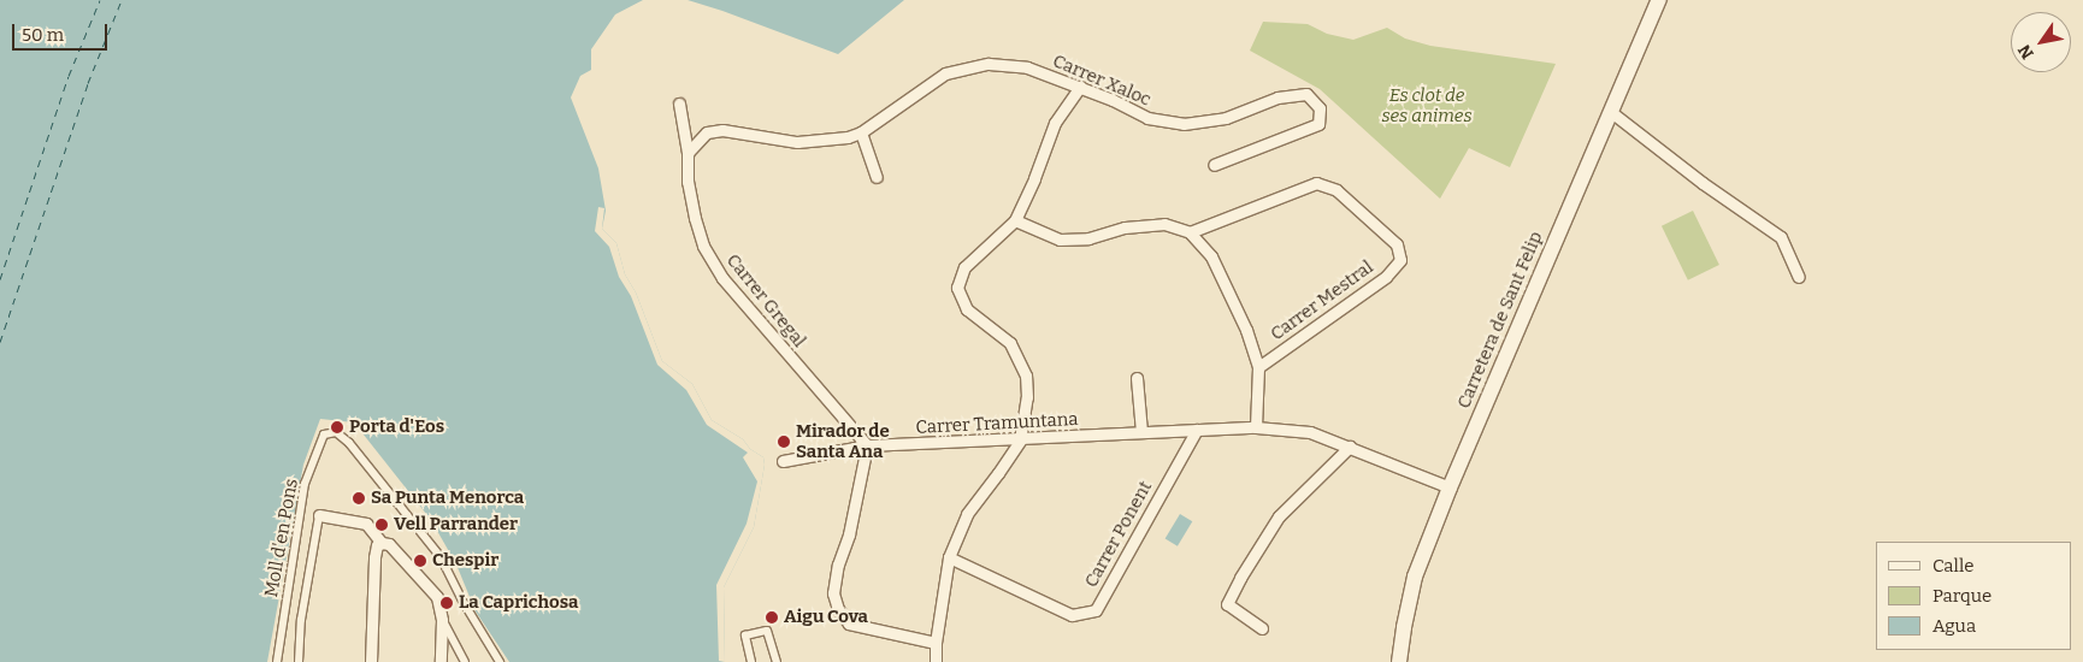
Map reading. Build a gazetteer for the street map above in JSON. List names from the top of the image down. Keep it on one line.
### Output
{"streets":{"main road":["Carretera de Sant Felip"],"street":["Carrer Xaloc","Carrer Gregal","Carrer Mestral","Carrer Tramuntana","Carrer Ponent","Moll d'en Pons"]},"crossings":[["Carrer Xaloc","Carrer Gregal"],["Carrer Gregal","Carrer Tramuntana"],["Carretera de Sant Felip","Carrer Tramuntana"],["Carrer Tramuntana","Carrer Ponent"]],"parks":["Es clot de ses animes"],"places":["Porta d'Eos","Mirador de Santa Ana","Sa Punta Menorca","Vell Parrander","Chespir","La Caprichosa","Aigu Cova"],"legend":["Calle","Parque","Agua"],"scale_bar":"50 m","north":"bottom left"}
